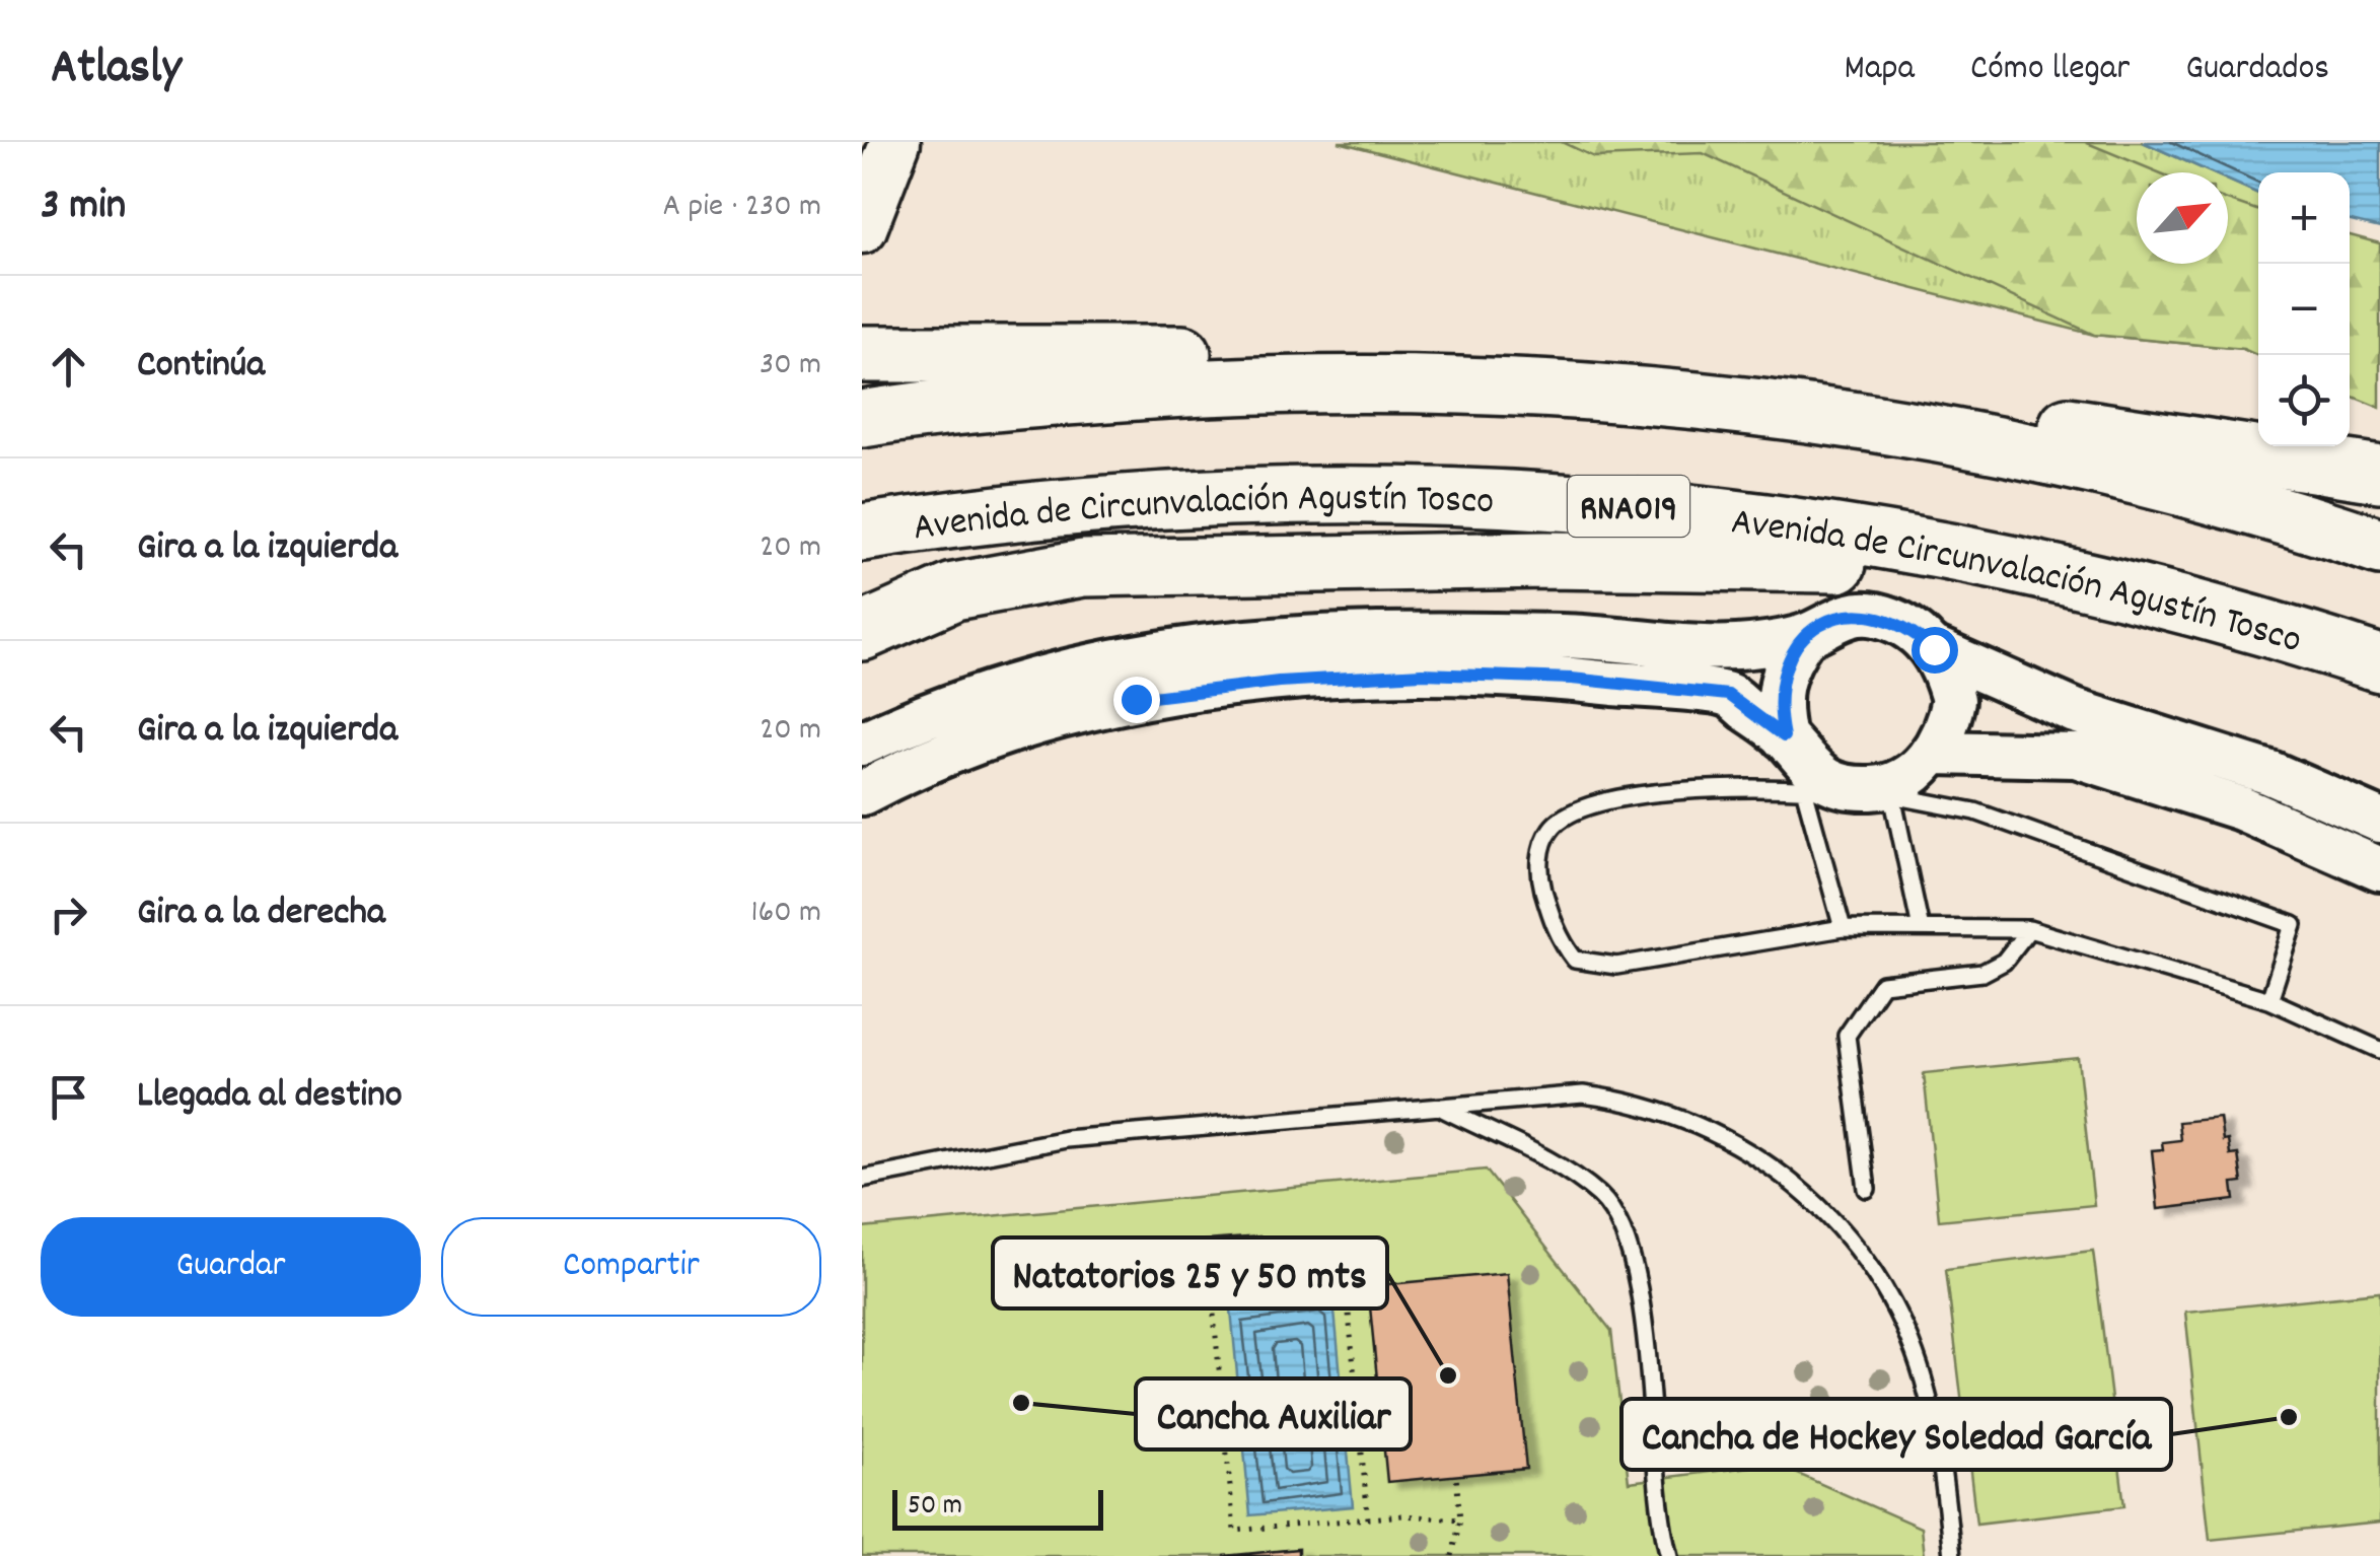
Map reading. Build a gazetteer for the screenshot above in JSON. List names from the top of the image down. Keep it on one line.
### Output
{"streets":{"highway":["RNA019","Avenida de Circunvalación Agustín Tosco"]},"places":["Natatorios 25 y 50 mts","Cancha Auxiliar","Cancha de Hockey Soledad García"],"scale_bar":"50 m","north":"top right","page":{"header":"Atlasly","nav":["Mapa","Cómo llegar","Guardados"],"heading":["3 min","A pie · 230 m"],"map_buttons":["+","−"],"list":[["Continúa","30 m"],["Gira a la izquierda","20 m"],["Gira a la izquierda","20 m"],["Gira a la derecha","160 m"],"Llegada al destino"],"buttons":["Guardar","Compartir"],"scale":"50 m"}}
